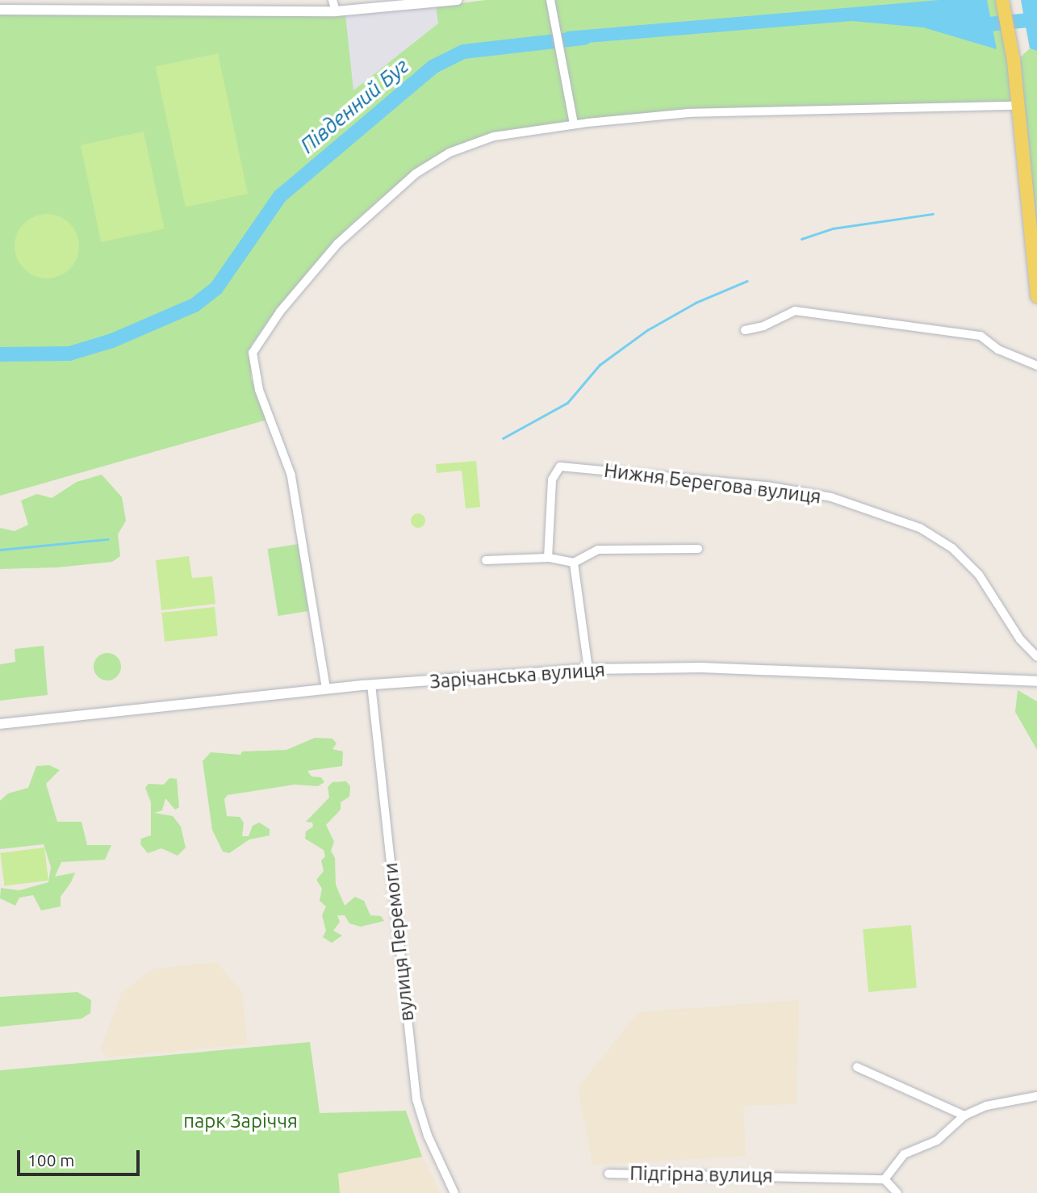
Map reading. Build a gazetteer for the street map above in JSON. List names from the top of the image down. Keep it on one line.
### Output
{"streets":{"street":["Нижня Берегова вулиця","Зарічанська вулиця","вулиця Перемоги","Підгірна вулиця"]},"crossings":[["Зарічанська вулиця","вулиця Перемоги"]],"water":["Південний Буг"],"parks":["парк Заріччя"],"scale_bar":"100 m"}
